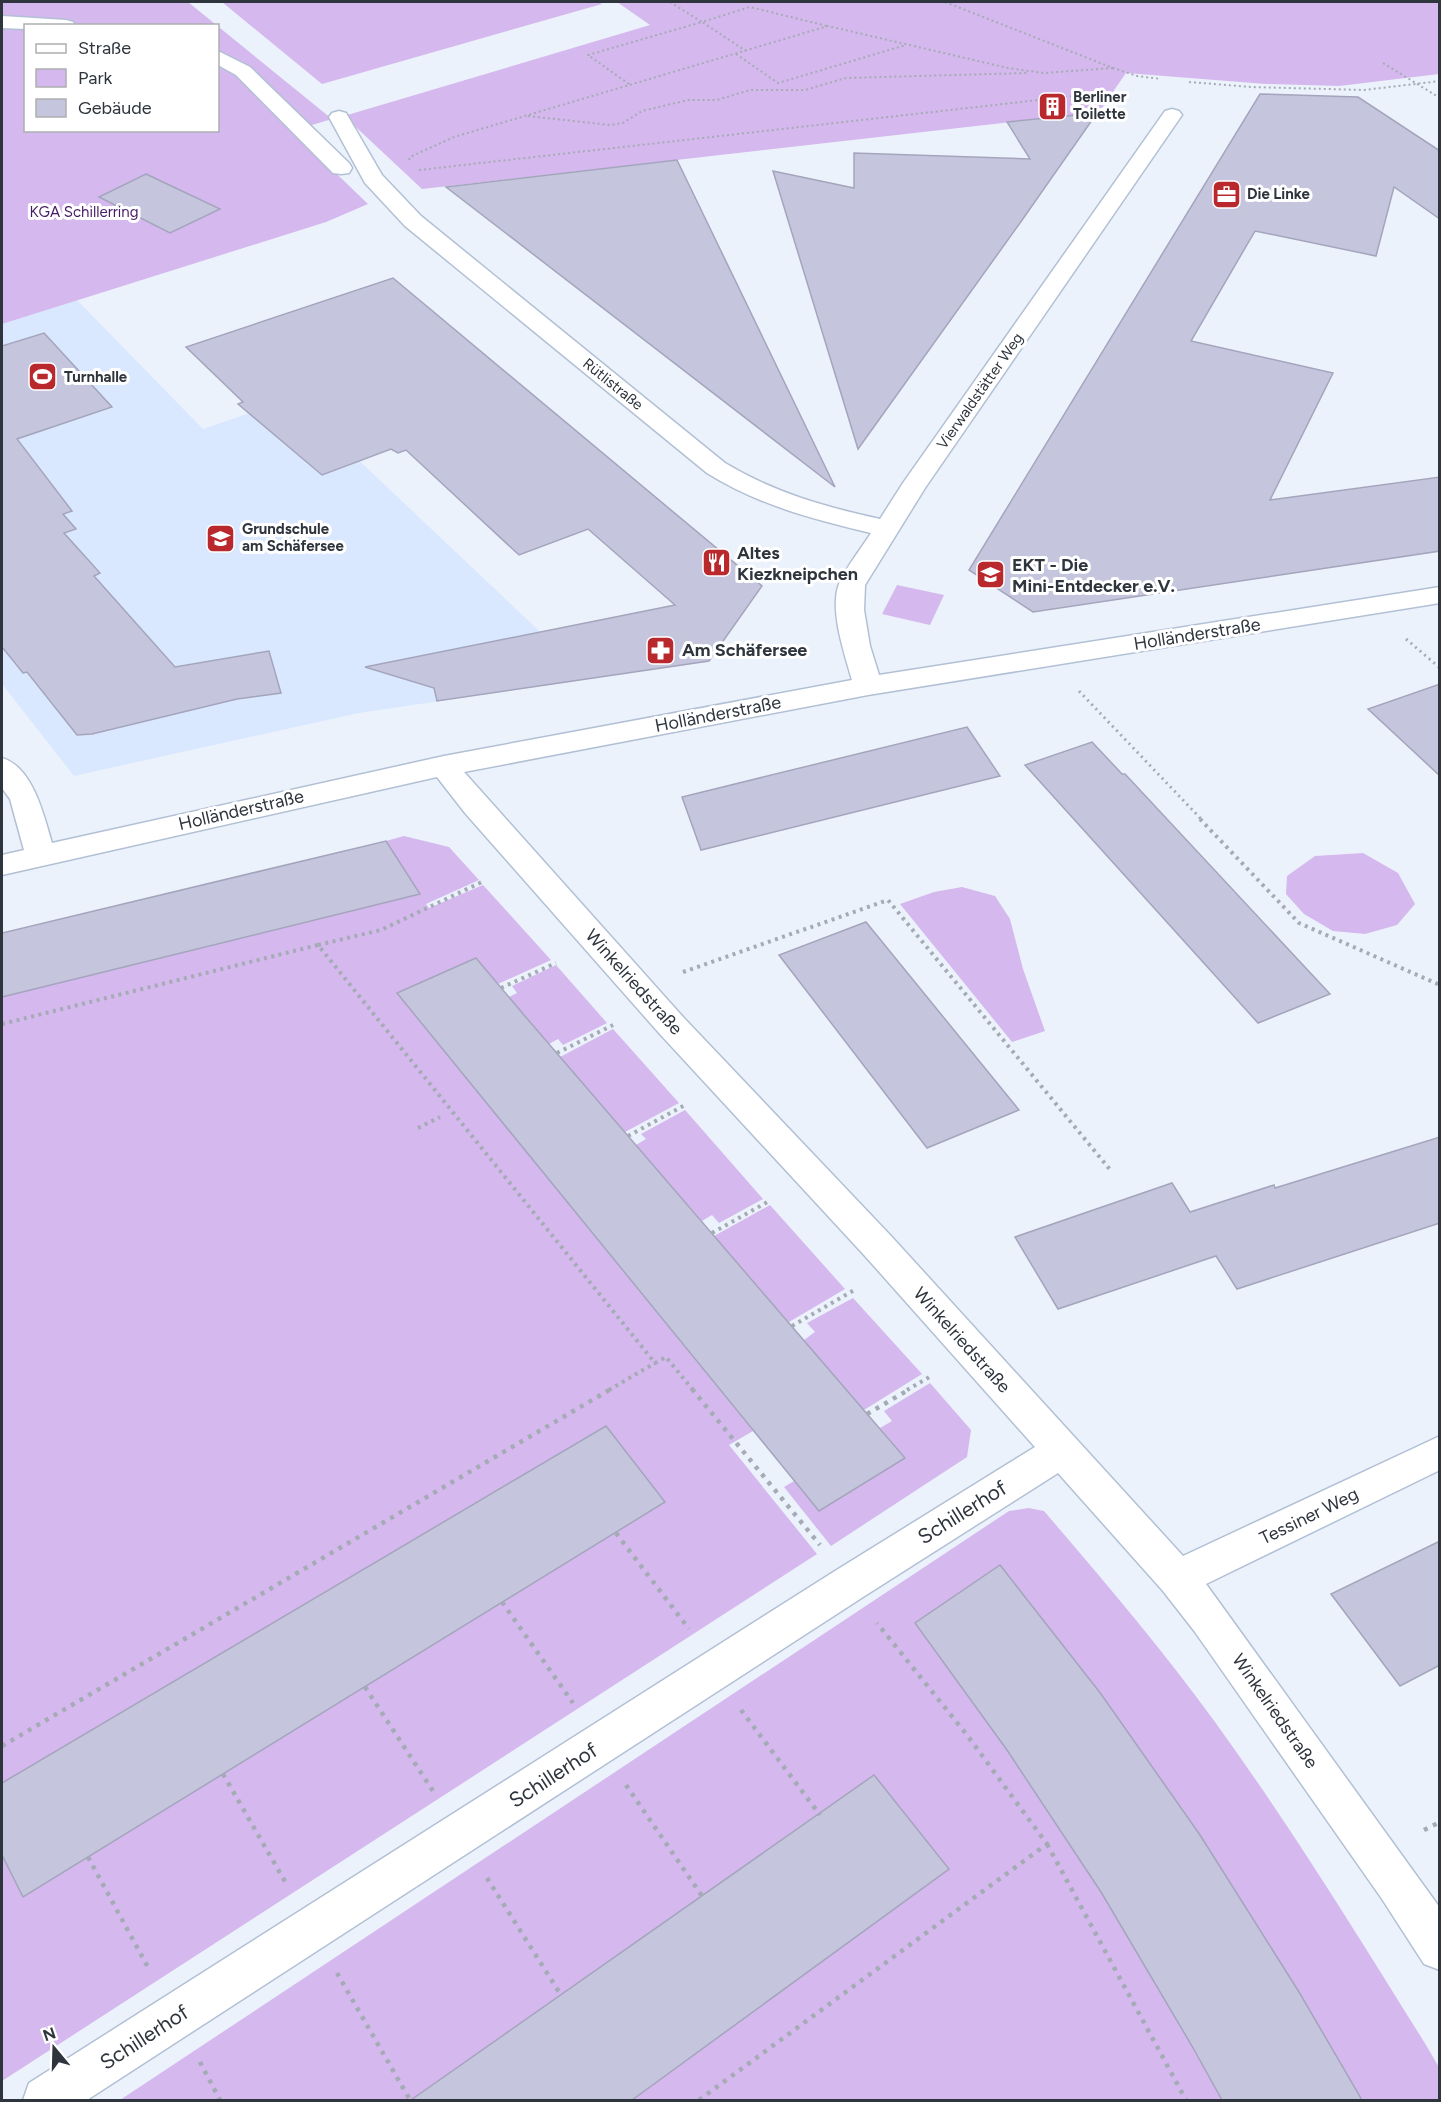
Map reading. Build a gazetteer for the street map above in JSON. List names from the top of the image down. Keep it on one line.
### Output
{"streets":{"street":["Rütlistraße","Vierwaldstätter Weg","Holländerstraße","Winkelriedstraße","Schillerhof","Tessiner Weg"]},"crossings":[["Rütlistraße","Vierwaldstätter Weg"],["Vierwaldstätter Weg","Holländerstraße"],["Holländerstraße","Winkelriedstraße"],["Winkelriedstraße","Schillerhof"],["Winkelriedstraße","Tessiner Weg"]],"parks":["KGA Schillerring"],"places":{"building":["Berliner Toilette"],"office":["Die Linke"],"sports":["Turnhalle"],"school or university":["Grundschule am Schäfersee","EKT - Die Mini-Entdecker e.V."],"restaurant":["Altes Kiezkneipchen"],"pharmacy":["Am Schäfersee"]},"legend":["Straße","Park","Gebäude"],"north":"top"}
